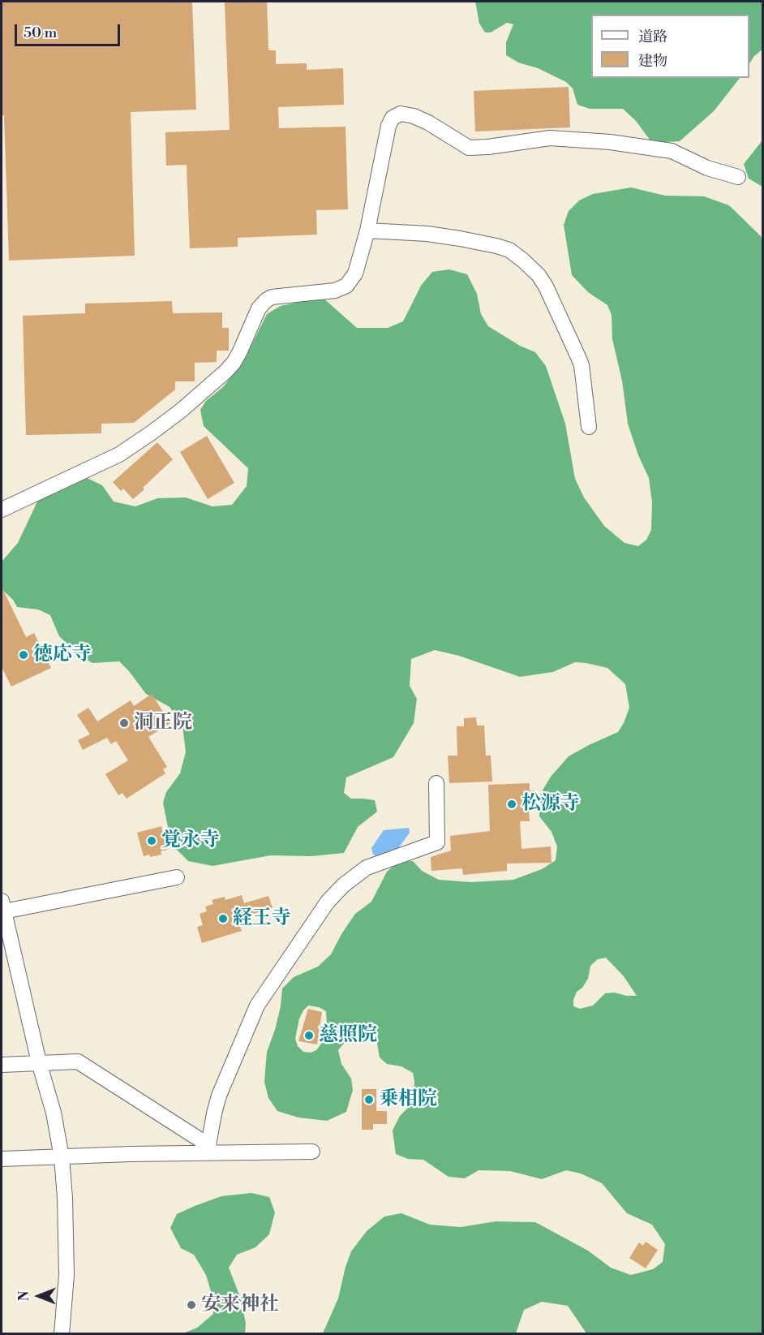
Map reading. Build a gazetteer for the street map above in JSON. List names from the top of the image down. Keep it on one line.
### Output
{"places":["徳応寺","洞正院","松源寺","覚永寺","経王寺","慈照院","乗相院","安来神社"],"legend":["道路","建物"],"scale_bar":"50 m","north":"left"}
